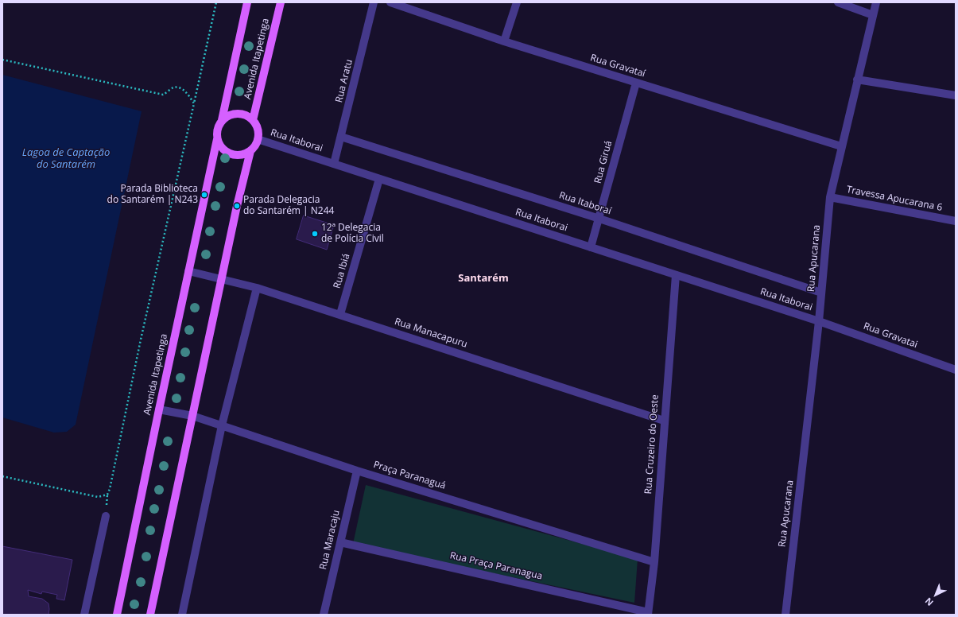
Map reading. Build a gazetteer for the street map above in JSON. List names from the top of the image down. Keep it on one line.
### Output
{"streets":{"main road":["Avenida Itapetinga"],"street":["Rua Gravataí","Rua Aratu","Rua Itaborai","Rua Giruá","Travessa Apucarana 6","Rua Itaboraí","Rua Apucarana","Rua Ibiá","Rua Manacapuru","Rua Gravatai","Rua Cruzeiro do Oeste","Praça Paranaguá","Rua Maracaju","Rua Praça Paranagua"]},"crossings":[["Avenida Itapetinga","Rua Itaborai"],["Avenida Itapetinga","Rua Manacapuru"],["Avenida Itapetinga","Praça Paranaguá"],["Rua Gravataí","Rua Giruá"],["Rua Gravataí","Rua Apucarana"],["Rua Aratu","Rua Itaborai"],["Rua Aratu","Rua Itaboraí"],["Rua Itaborai","Rua Giruá"],["Rua Itaborai","Rua Apucarana"],["Rua Itaborai","Rua Ibiá"],["Rua Itaborai","Rua Gravatai"],["Rua Itaborai","Rua Cruzeiro do Oeste"],["Rua Giruá","Rua Itaboraí"],["Travessa Apucarana 6","Rua Apucarana"],["Rua Itaboraí","Rua Apucarana"],["Rua Apucarana","Rua Gravatai"],["Rua Ibiá","Rua Manacapuru"],["Rua Manacapuru","Rua Cruzeiro do Oeste"],["Rua Cruzeiro do Oeste","Praça Paranaguá"],["Rua Cruzeiro do Oeste","Rua Praça Paranagua"],["Praça Paranaguá","Rua Maracaju"],["Rua Maracaju","Rua Praça Paranagua"]],"districts":["Santarém"],"water":["Lagoa de Captação do Santarém"],"places":["Parada Biblioteca do Santarém | N243","Parada Delegacia do Santarém | N244","12ª Delegacia de Polícia Civil"],"north":"bottom left"}
